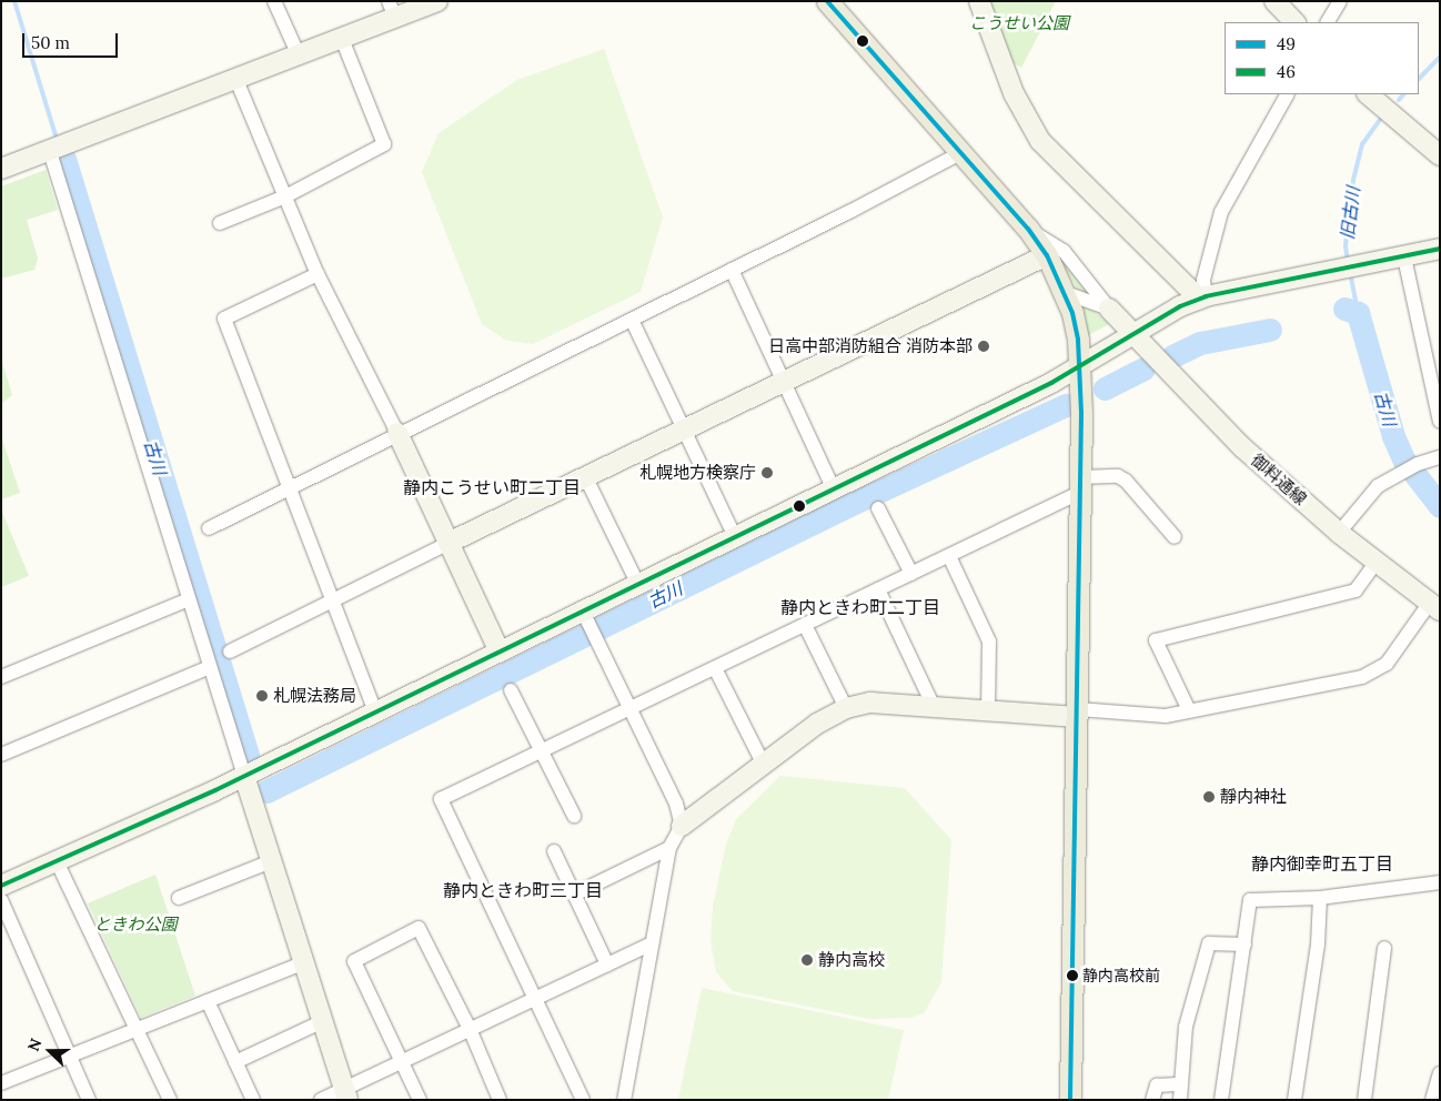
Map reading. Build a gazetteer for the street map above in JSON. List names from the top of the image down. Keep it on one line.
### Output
{"streets":{"street":["御料通線"]},"districts":["静内こうせい町二丁目","静内ときわ町二丁目","静内御幸町五丁目","静内ときわ町三丁目"],"water":["旧古川","古川"],"parks":["こうせい公園","ときわ公園"],"places":["日高中部消防組合 消防本部","札幌地方検察庁","札幌法務局","靜内神社","静内高校","静内高校前"],"lines":["transit line 49","transit line 46"],"legend":["49","46"],"scale_bar":"50 m","north":"left"}
